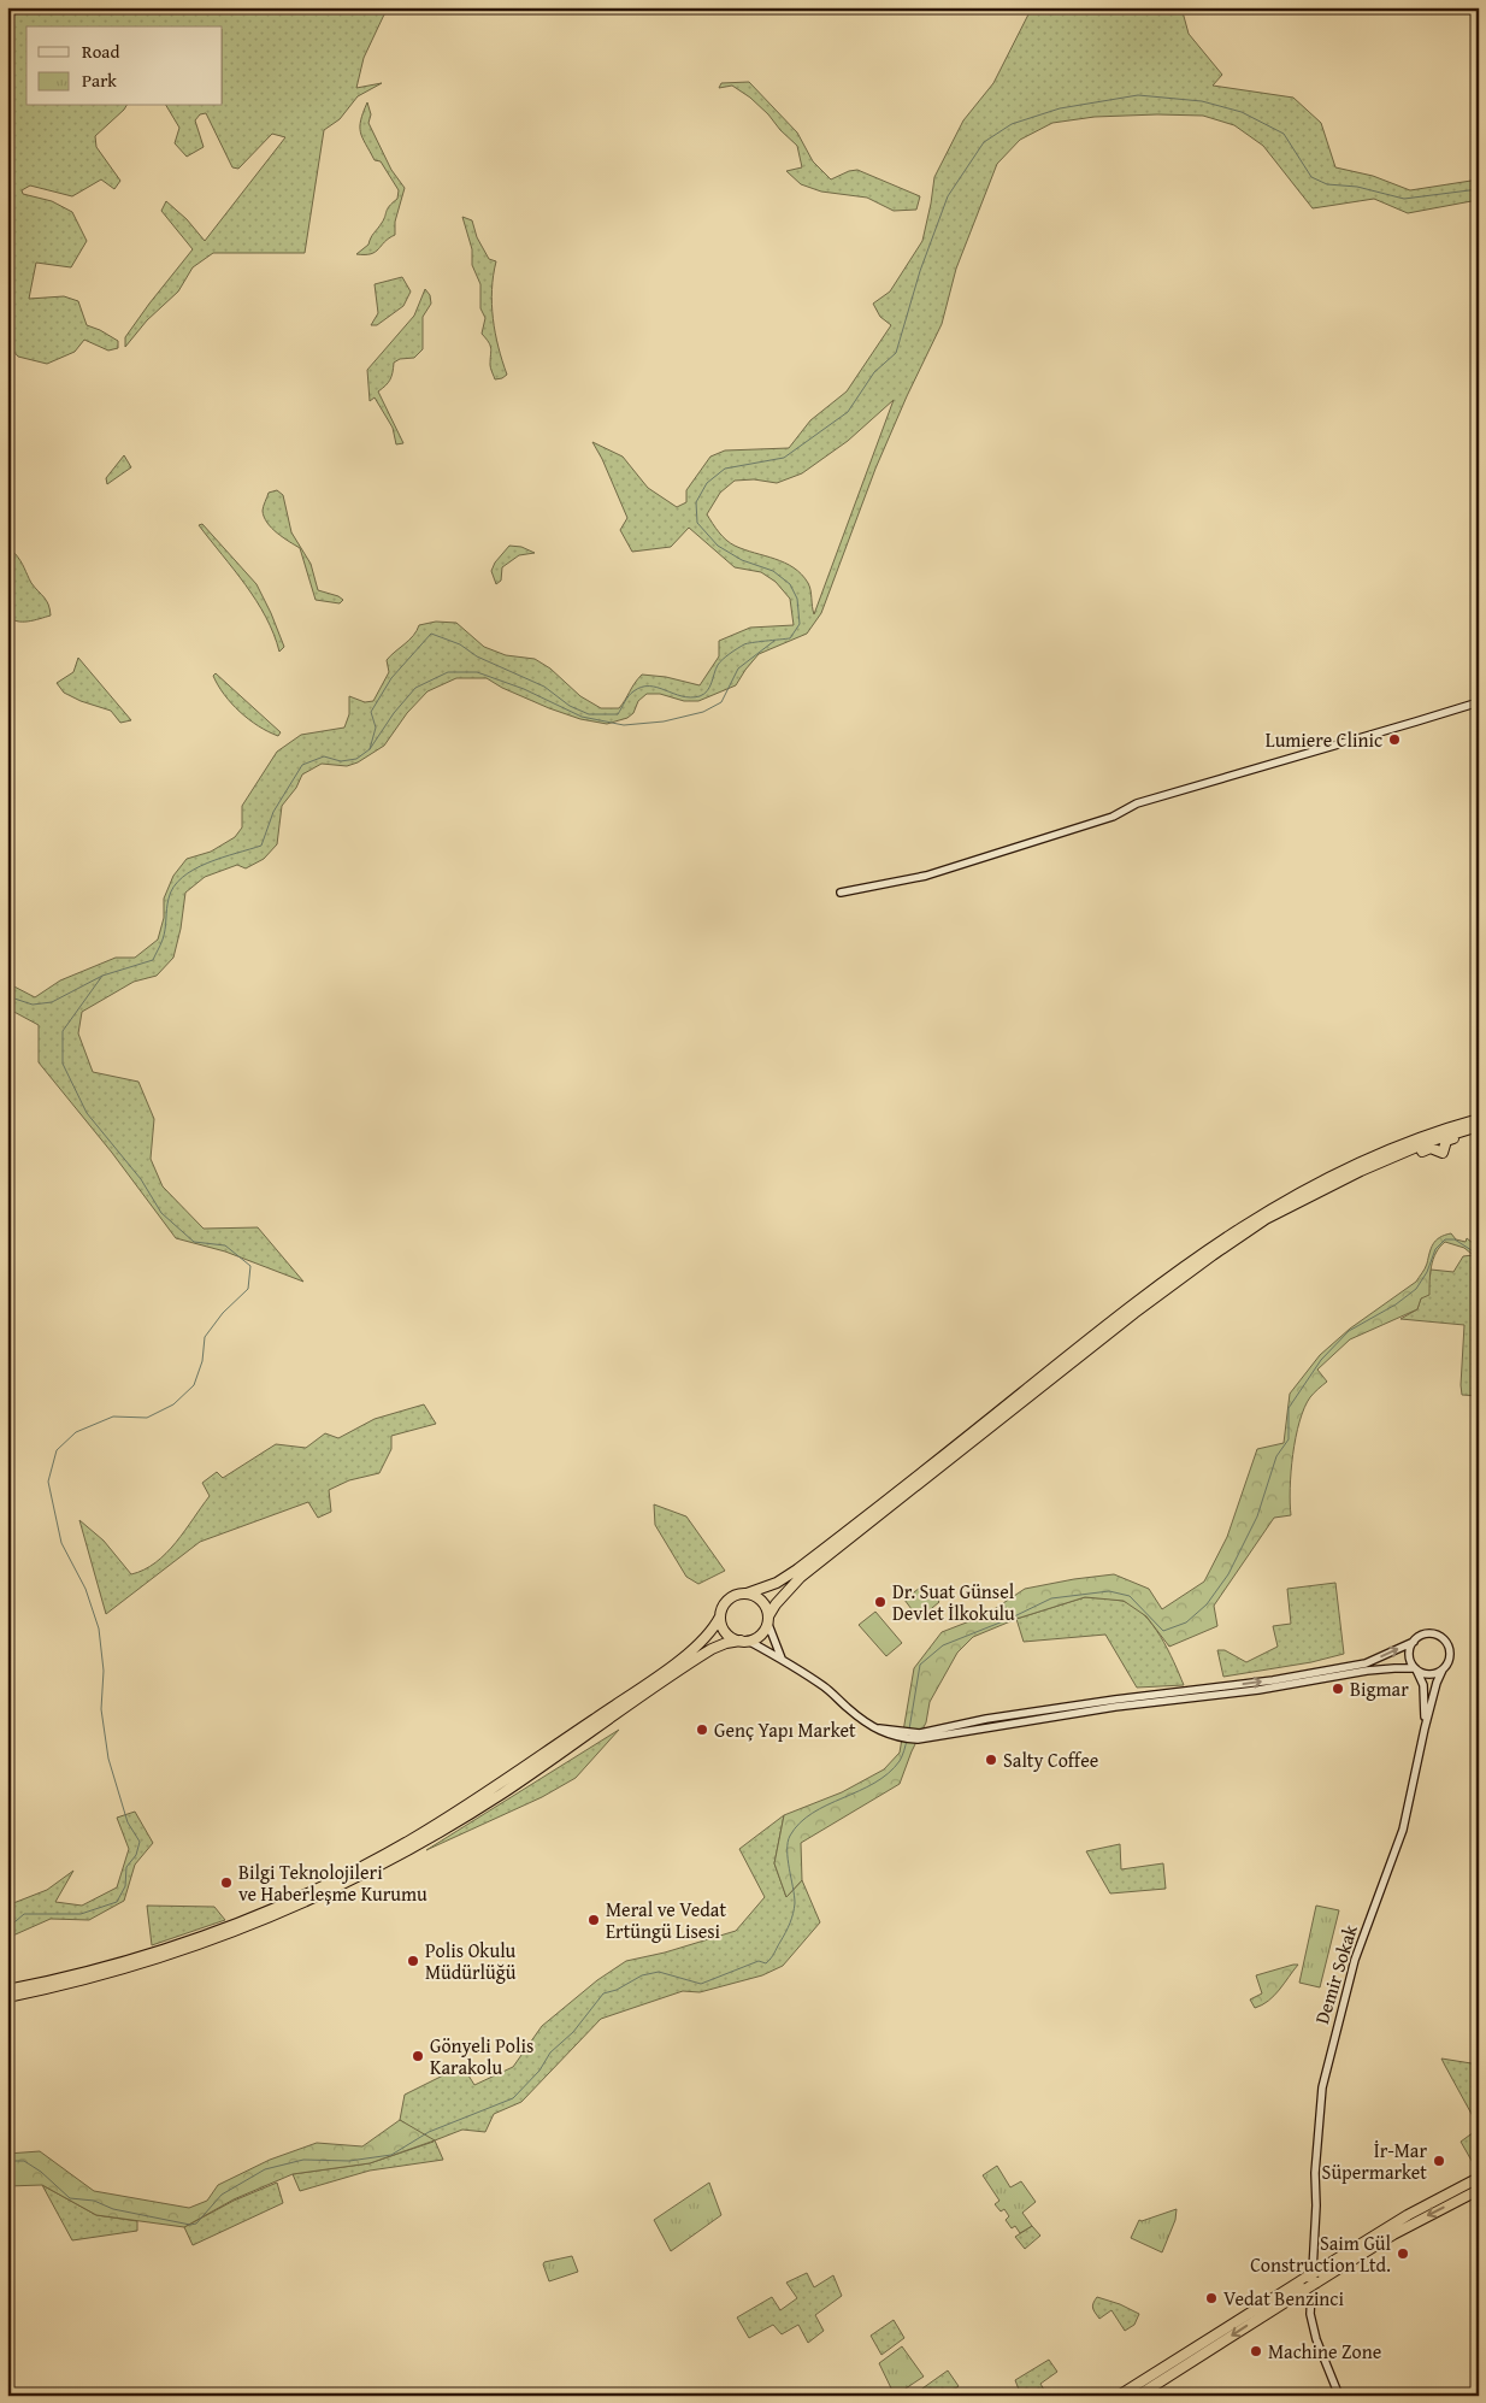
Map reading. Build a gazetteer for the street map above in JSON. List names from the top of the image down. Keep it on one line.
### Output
{"streets":{"street":["Demir Sokak"]},"places":["Lumiere Clinic","Dr. Suat Günsel Devlet İlkokulu","Bigmar","Genç Yapı Market","Salty Coffee","Bilgi Teknolojileri ve Haberleşme Kurumu","Meral ve Vedat Ertüngü Lisesi","Polis Okulu Müdürlüğü","Gönyeli Polis Karakolu","İr-Mar Süpermarket","Saim Gül Construction Ltd.","Vedat Benzinci","Machine Zone"],"legend":["Road","Park"]}
